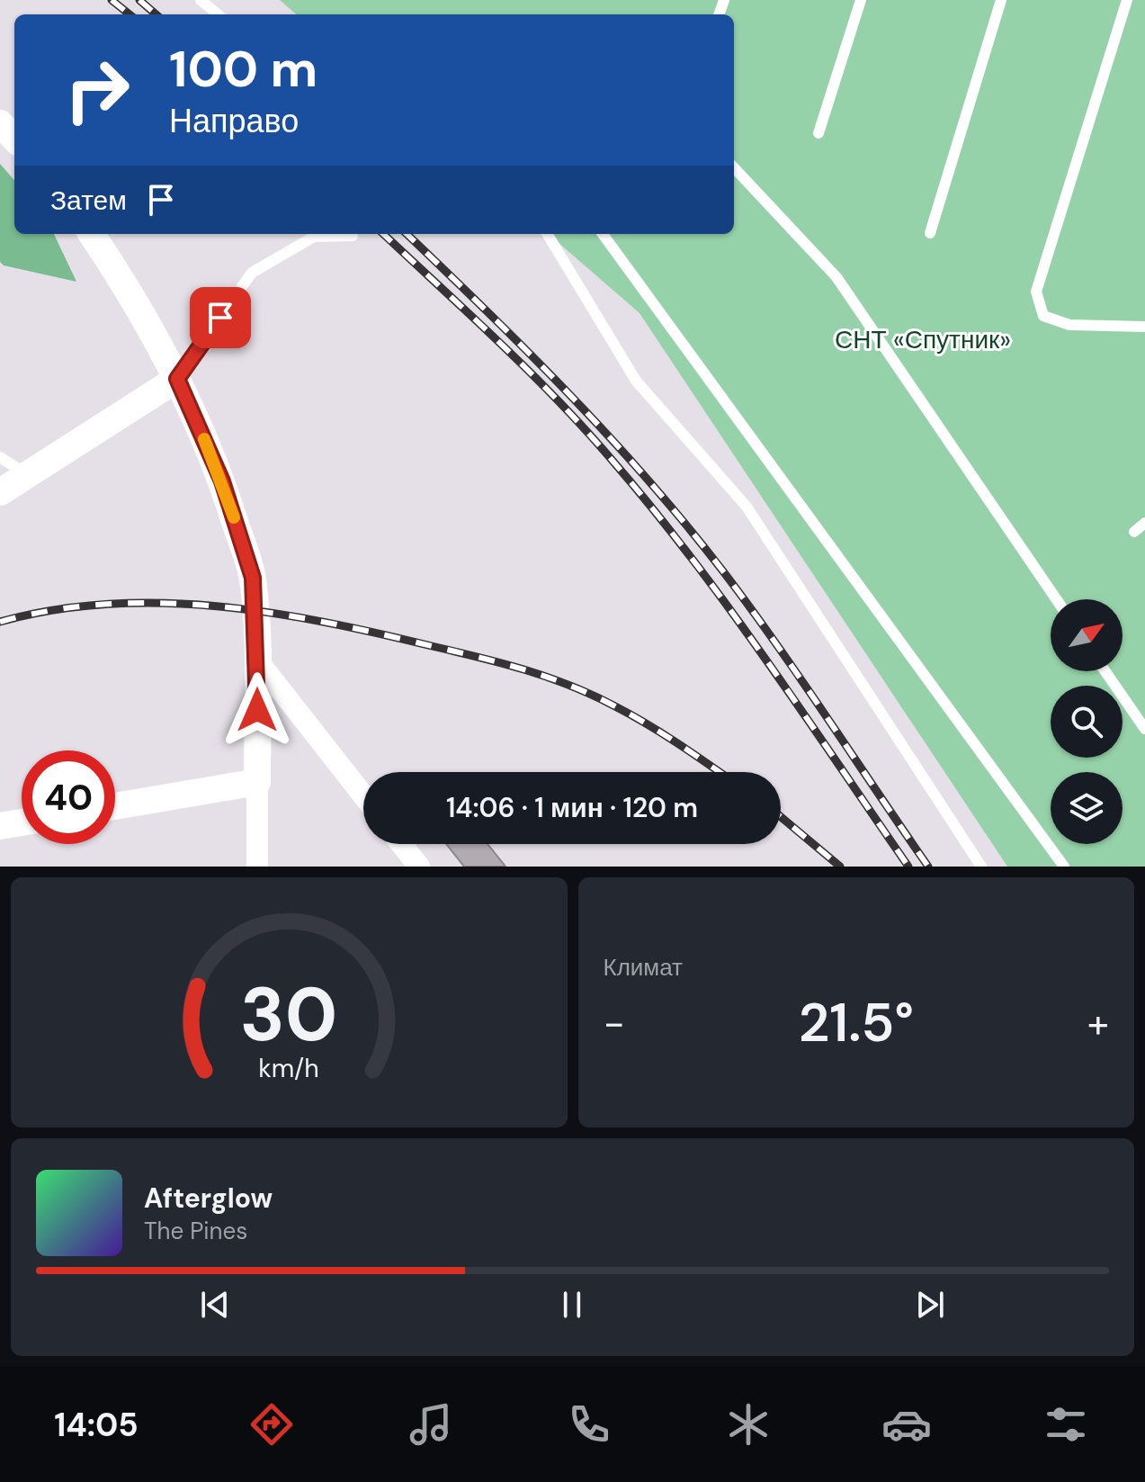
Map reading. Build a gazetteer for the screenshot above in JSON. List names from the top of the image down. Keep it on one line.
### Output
{"parks":["СНТ «Спутник»"],"north":"top right","page":{"turn":["100 m","Направо"],"then":"Затем","limit":"40","trip":"14:06 · 1 мин · 120 m","tile":"Климат","heat":["−","21.5°","+"],"song":["Afterglow","The Pines"],"tabs":"14:05","gauge":["30","km/h"]}}
